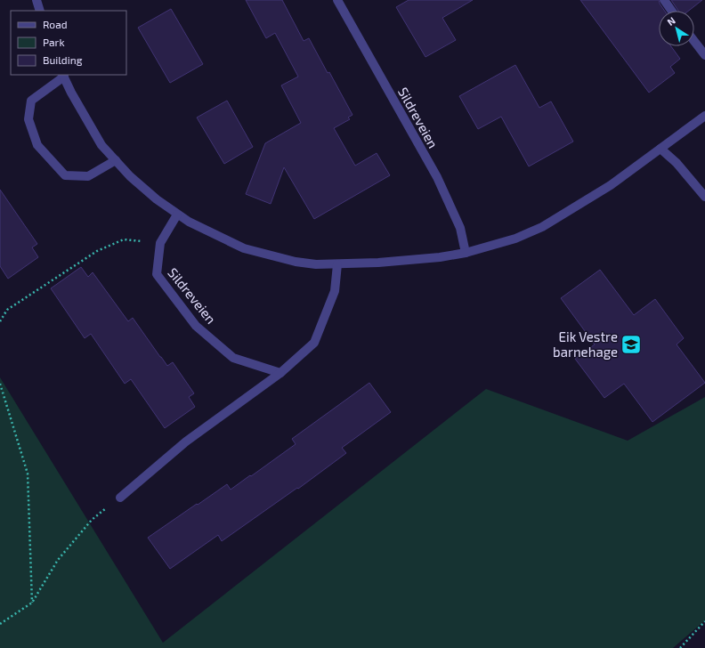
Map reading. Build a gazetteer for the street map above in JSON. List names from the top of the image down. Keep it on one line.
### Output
{"streets":{"street":["Sildreveien"]},"places":{"school or university":["Eik Vestre barnehage"]},"legend":["Road","Park","Building"],"north":"top left"}
